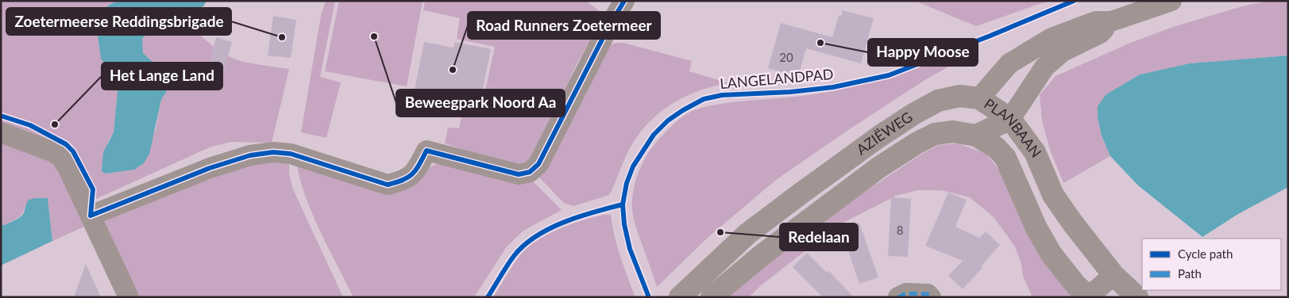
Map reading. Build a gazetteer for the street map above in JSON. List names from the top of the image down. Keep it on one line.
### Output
{"streets":{"street":["PLANBAAN","AZIËWEG"],"cycle path":["LANGELANDPAD"]},"crossings":[["PLANBAAN","AZIËWEG"]],"places":["Beweegpark Noord Aa","Zoetermeerse Reddingsbrigade","Happy Moose","Road Runners Zoetermeer","Het Lange Land","Redelaan"],"house_numbers":["20","8"],"legend":["Cycle path","Path"]}
